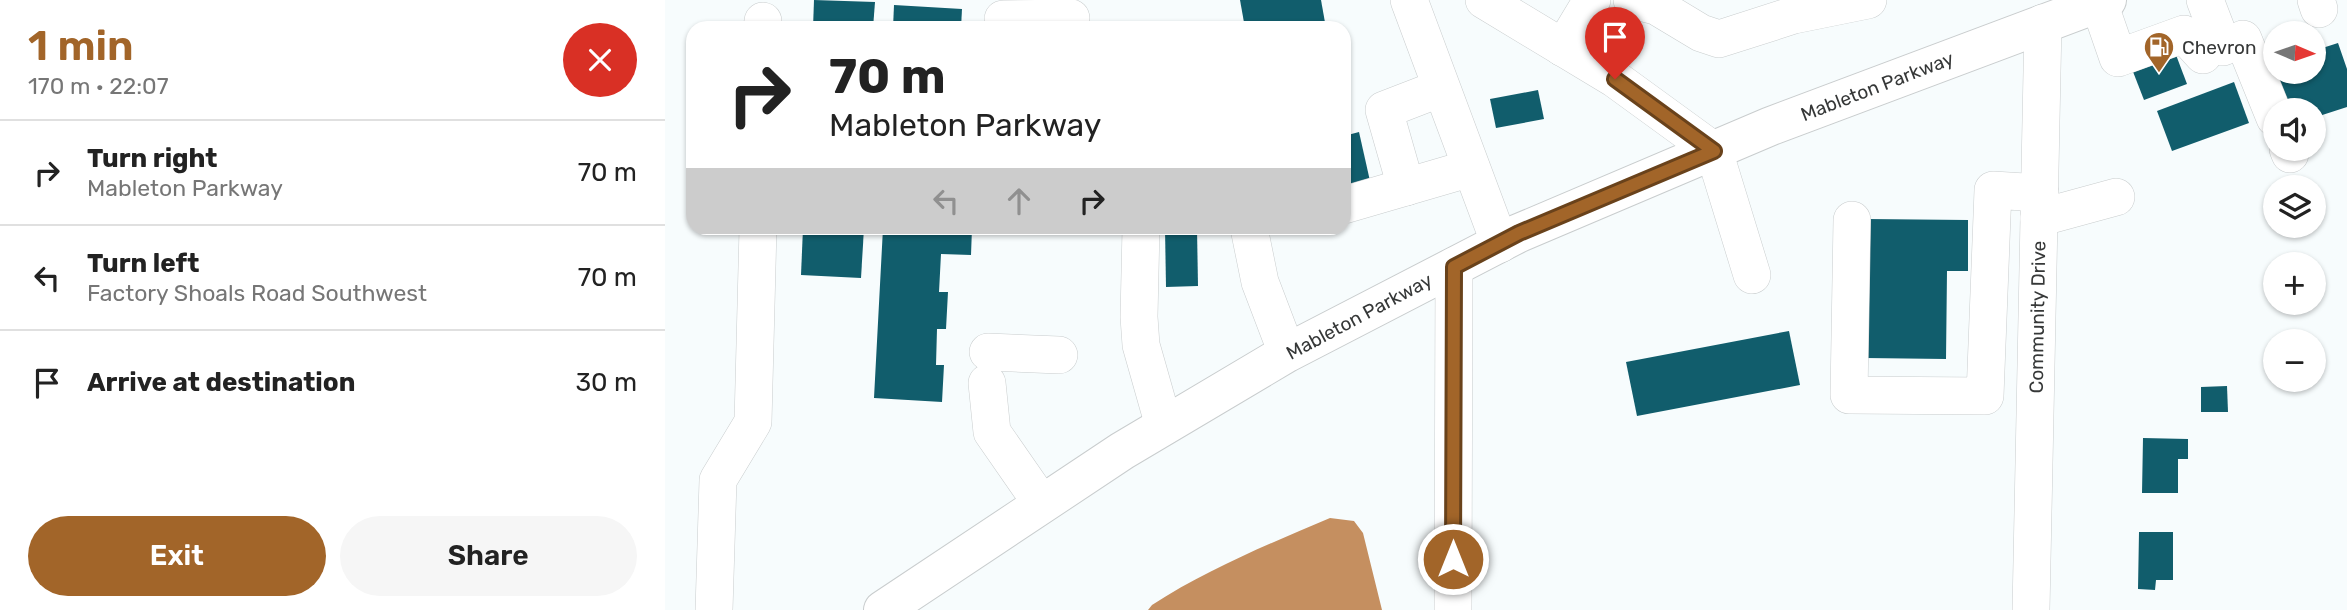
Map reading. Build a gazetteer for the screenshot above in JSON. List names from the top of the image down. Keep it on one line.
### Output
{"streets":{"main road":["Mableton Parkway"],"street":["Community Drive"]},"crossings":[["Mableton Parkway","Community Drive"]],"places":{"fuel station":["Chevron"]},"north":"right","page":{"heading":["1 min","170 m · 22:07"],"map_buttons":["+","−"],"turn":["70 m","Mableton Parkway"],"list":[{"name":"Turn right","note":"Mableton Parkway","value":"70 m"},{"name":"Turn left","note":"Factory Shoals Road Southwest","value":"70 m"},{"name":"Arrive at destination","value":"30 m"}],"buttons":["Exit","Share"]}}
